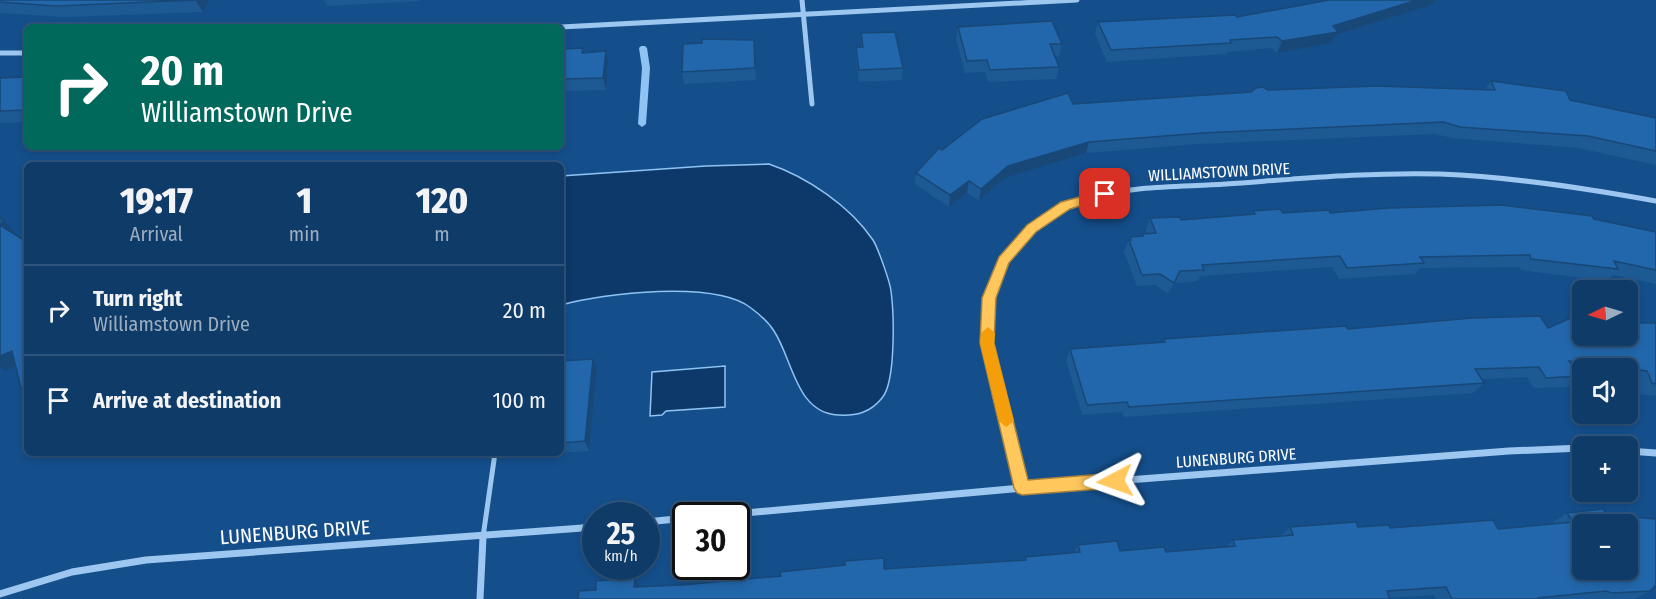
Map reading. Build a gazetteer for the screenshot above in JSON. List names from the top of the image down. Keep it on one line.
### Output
{"streets":{"street":["WILLIAMSTOWN DRIVE","LUNENBURG DRIVE"]},"crossings":[["WILLIAMSTOWN DRIVE","LUNENBURG DRIVE"]],"north":"left","page":{"turn":["20 m","Williamstown Drive"],"eta":["19:17","Arrival","1","min","120","m"],"list":[{"name":"Turn right","note":"Williamstown Drive","value":"20 m"},{"name":"Arrive at destination","value":"100 m"}],"map_buttons":["+","−"],"speed":"25 km/h","limit":"30"}}
